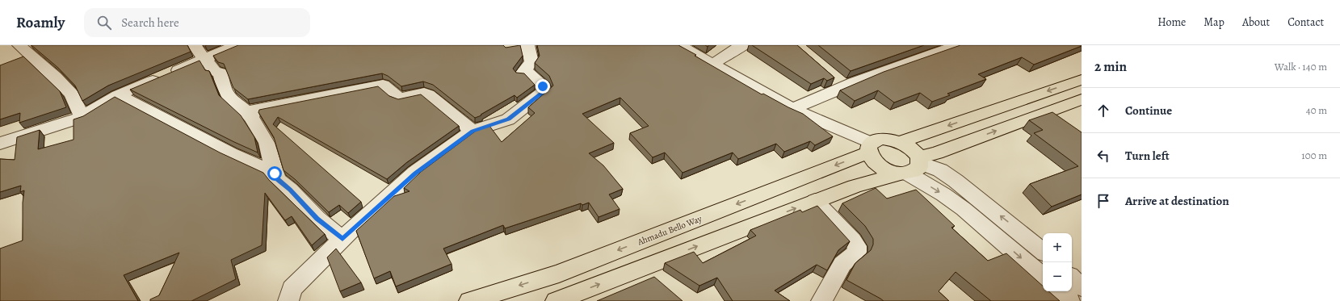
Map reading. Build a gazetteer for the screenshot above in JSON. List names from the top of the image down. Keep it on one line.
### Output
{"streets":{"highway":["Ahmadu Bello Way"]},"page":{"header":"Roamly","search":"Search here","nav":["Home","Map","About","Contact"],"heading":["2 min","Walk · 140 m"],"list":[["Continue","40 m"],["Turn left","100 m"],"Arrive at destination"],"map_buttons":["+","−"]}}
